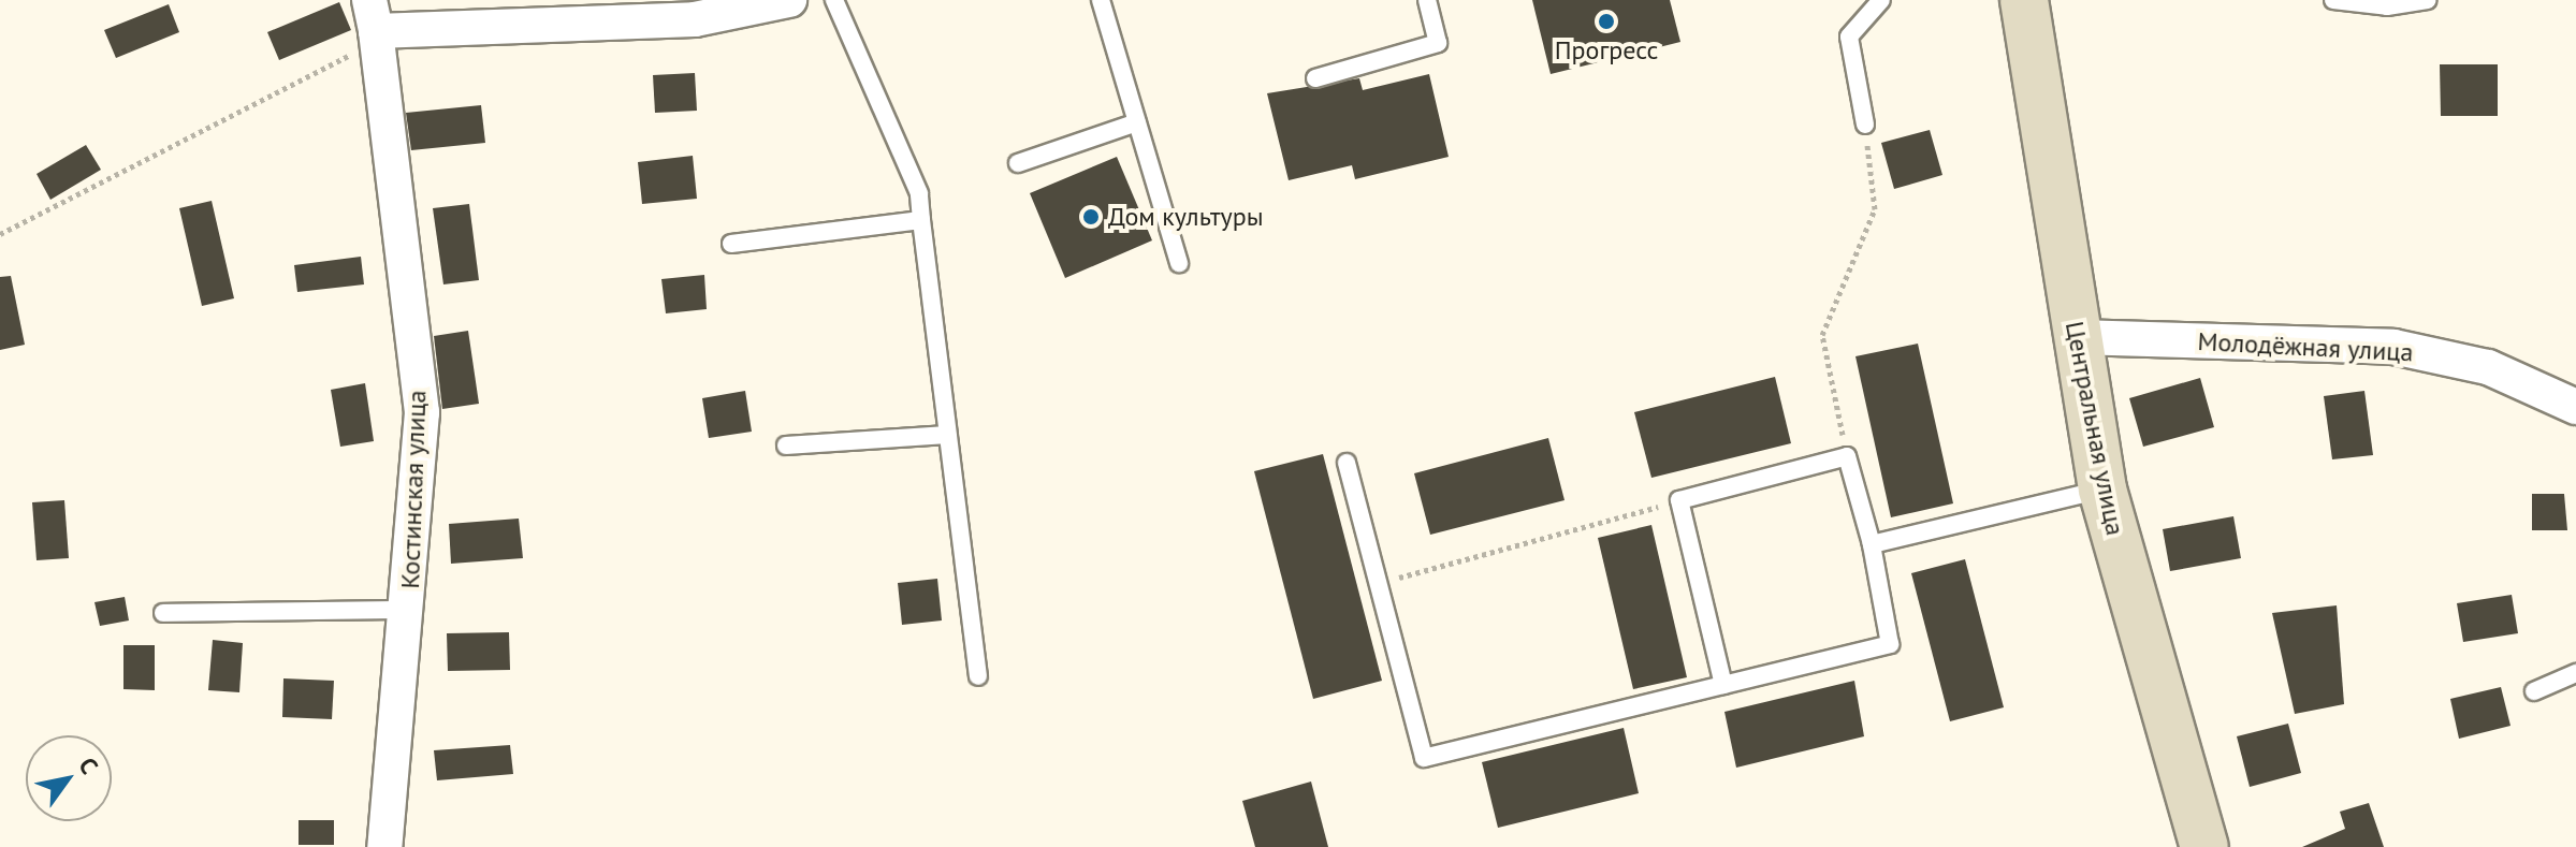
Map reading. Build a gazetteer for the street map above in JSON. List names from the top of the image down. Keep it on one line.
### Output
{"streets":{"street":["Молодёжная улица","Центральная улица","Костинская улица"]},"crossings":[["Молодёжная улица","Центральная улица"]],"places":["Прогресс","Дом культуры"],"north":"top right"}
